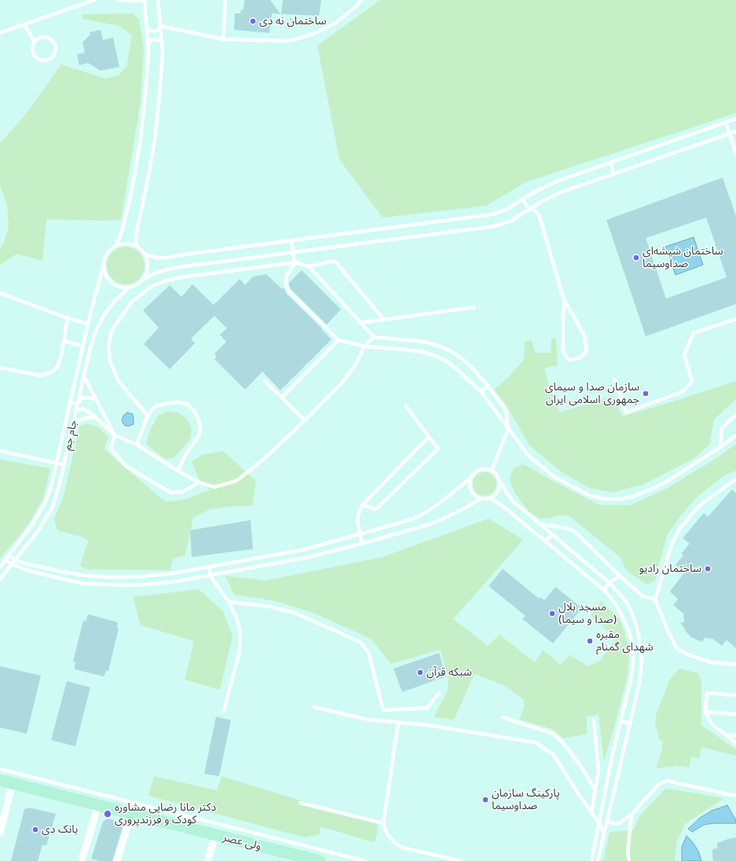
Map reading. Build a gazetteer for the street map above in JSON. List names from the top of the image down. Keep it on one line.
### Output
{"streets":{"main road":["ولی عصر"],"lane":["جام جم"]},"places":["ساختمان نه دی","ساختمان شیشه‌ای صداوسیما","سازمان صدا و سیمای جمهوری اسلامی ایران","ساختمان رادیو","مسجد بلال (صدا و سیما)","مقبره شهدای گمنام","شبکه قرآن","پارکینگ سازمان صداوسیما","دکتر مانا رضایی مشاوره کودک و فرزندپروری","بانک دی"]}
